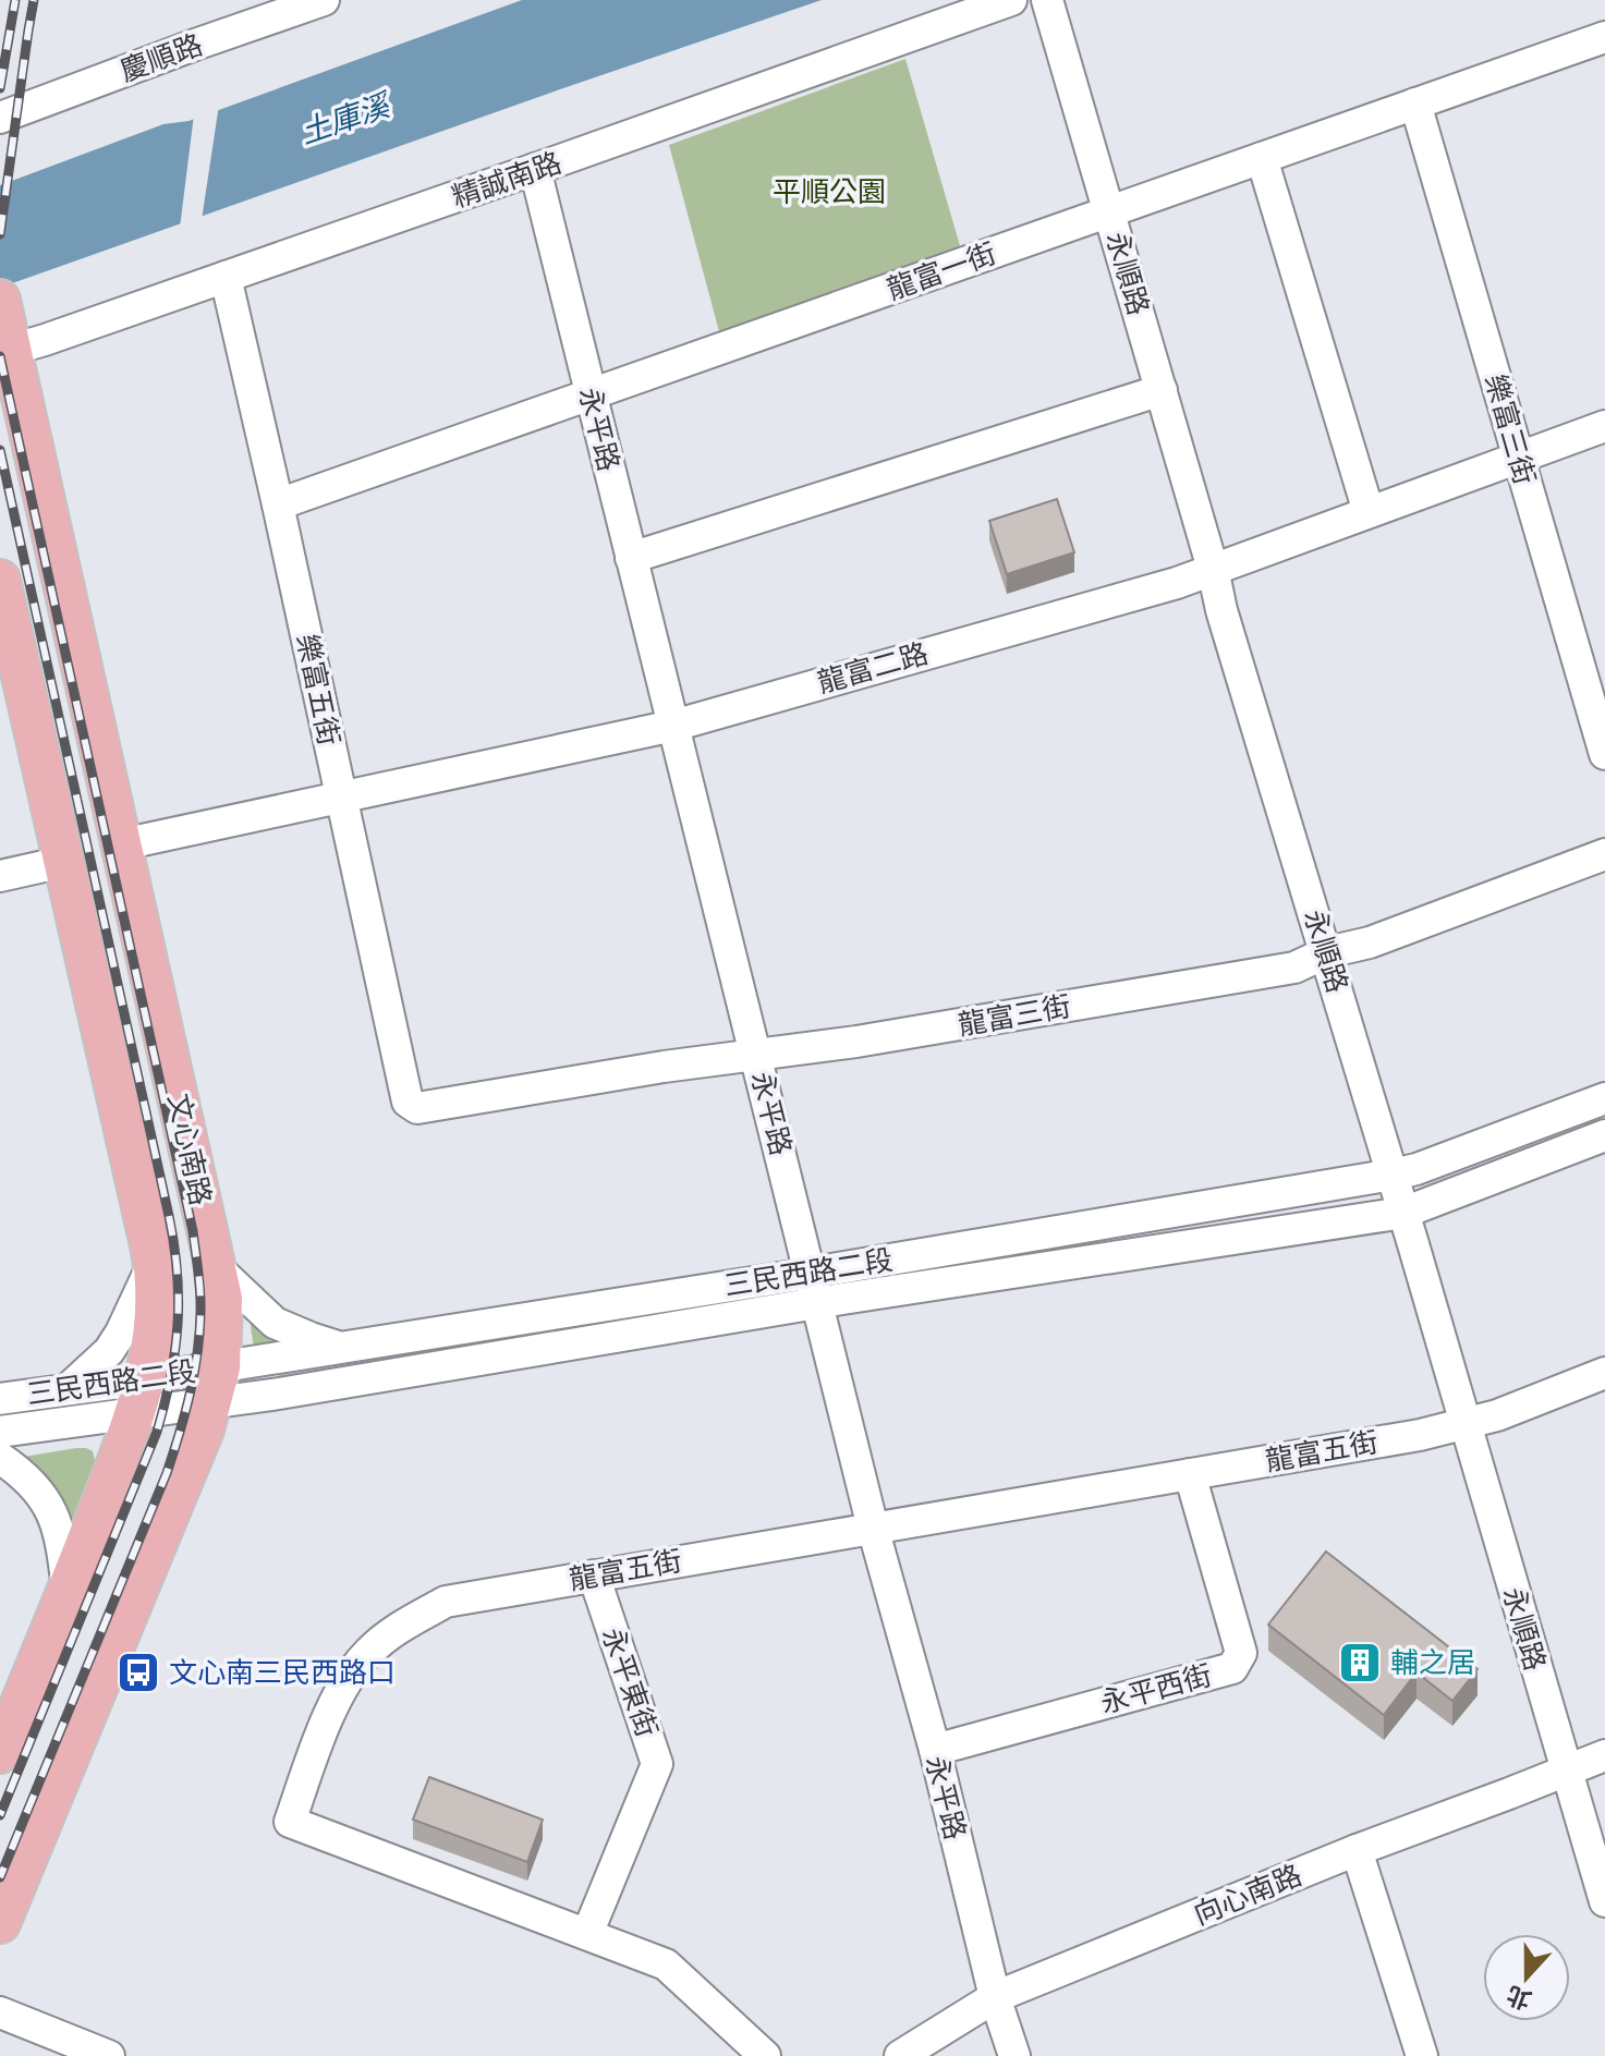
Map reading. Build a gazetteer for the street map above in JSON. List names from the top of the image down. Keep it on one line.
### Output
{"streets":{"main road":["文心南路"],"street":["慶順路","精誠南路","龍富一街","永順路","永平路","樂富三街","龍富二路","樂富五街","龍富三街","三民西路二段","龍富五街","永平東街","永平西街","向心南路"]},"crossings":[["精誠南路","永平路"],["精誠南路","樂富五街"],["精誠南路","文心南路"],["龍富一街","永順路"],["龍富一街","永平路"],["龍富一街","樂富三街"],["龍富一街","樂富五街"],["永順路","龍富二路"],["永順路","龍富三街"],["永順路","三民西路二段"],["永順路","龍富五街"],["永順路","向心南路"],["永平路","龍富二路"],["永平路","龍富三街"],["永平路","三民西路二段"],["永平路","龍富五街"],["永平路","永平西街"],["永平路","向心南路"],["樂富三街","龍富二路"],["龍富二路","樂富五街"],["龍富二路","文心南路"],["樂富五街","龍富三街"],["文心南路","三民西路二段"],["龍富五街","永平東街"],["龍富五街","永平西街"]],"water":["土庫溪"],"parks":["平順公園"],"places":{"building":["輔之居"],"bus stop":["文心南三民西路口"]},"north":"bottom"}
